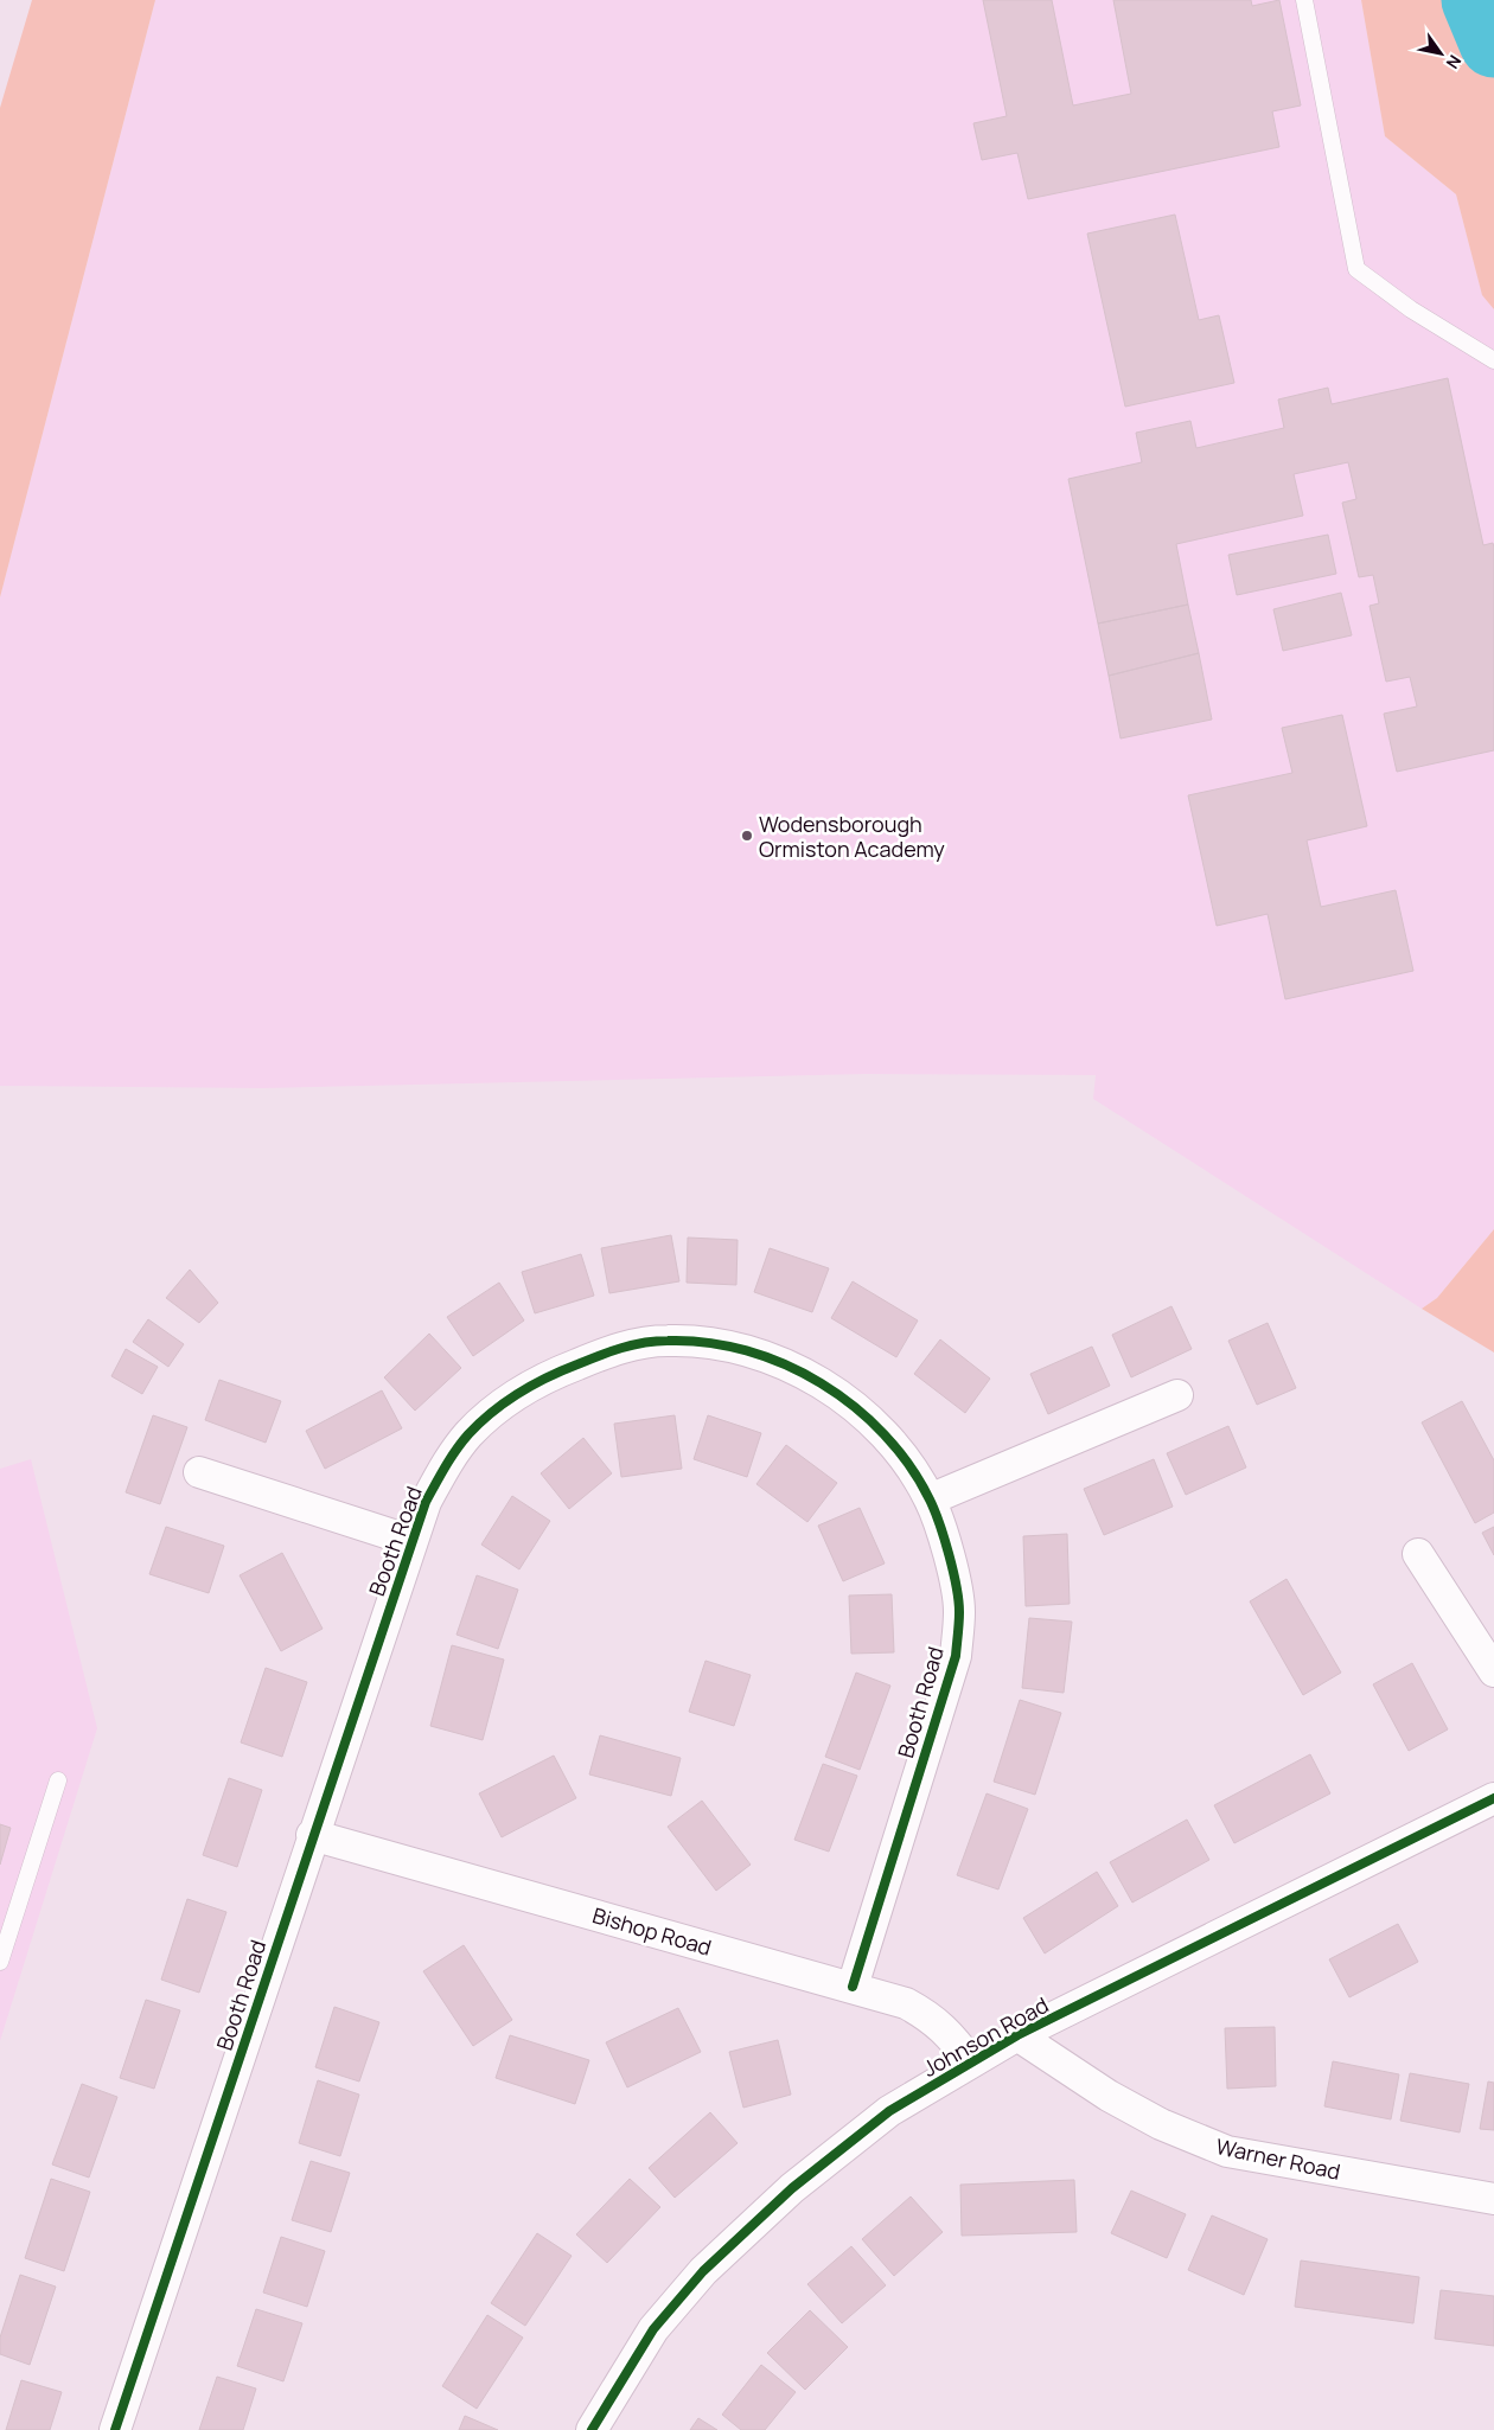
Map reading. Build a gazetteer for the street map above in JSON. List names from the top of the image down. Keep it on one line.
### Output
{"streets":{"street":["Booth Road","Bishop Road","Johnson Road","Warner Road"]},"crossings":[["Booth Road","Bishop Road"],["Bishop Road","Johnson Road"],["Johnson Road","Warner Road"]],"places":["Wodensborough Ormiston Academy"],"north":"bottom right"}
